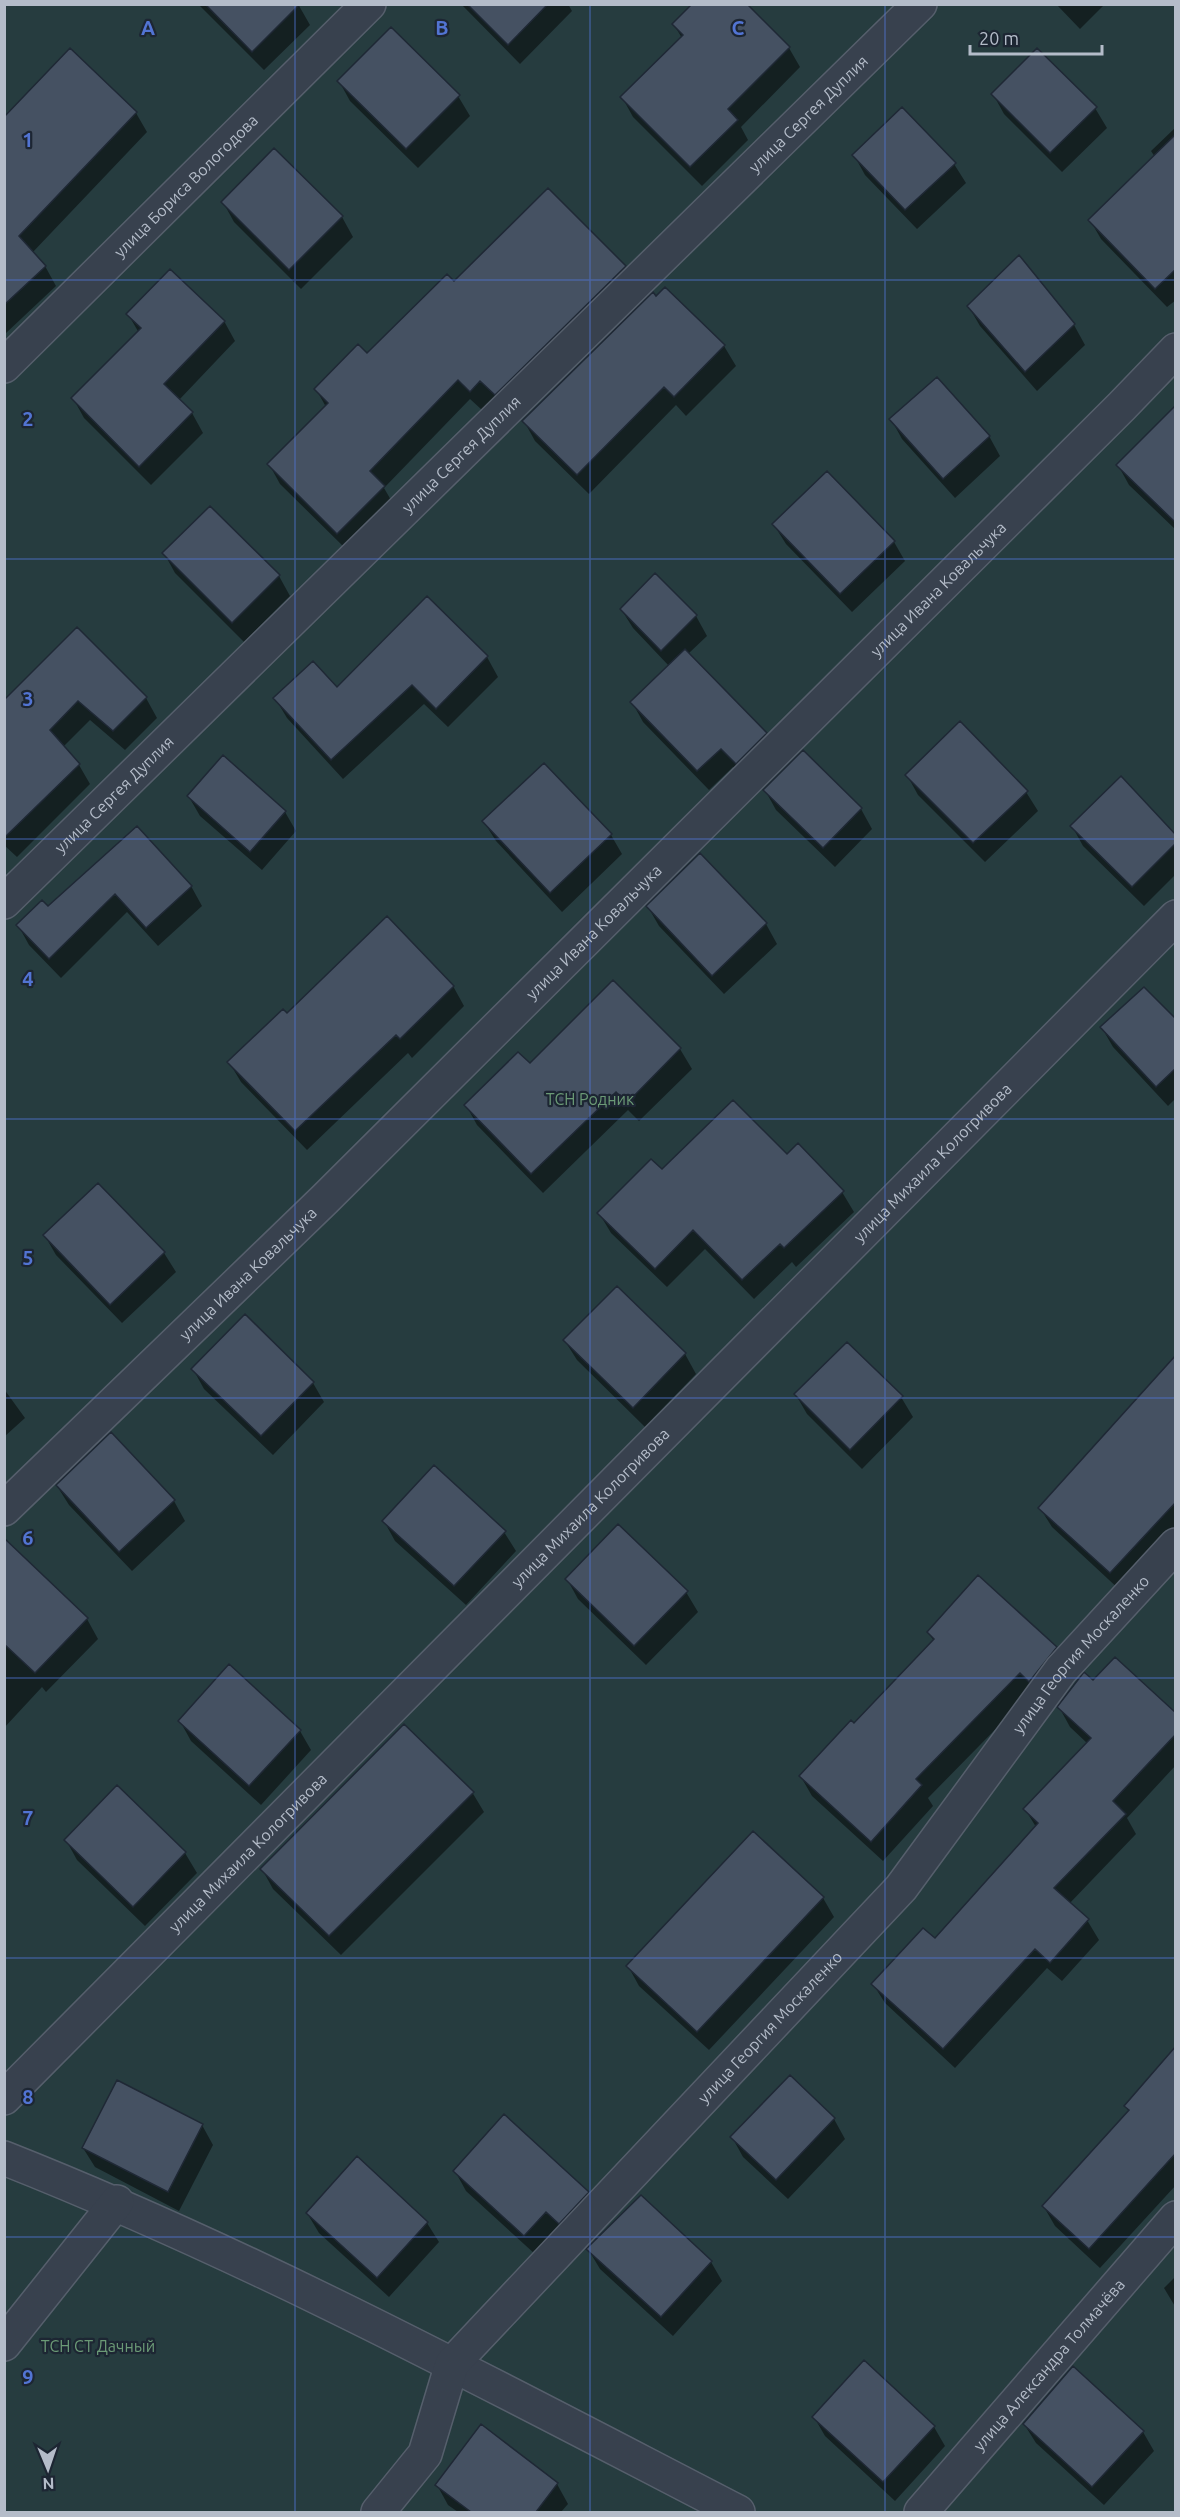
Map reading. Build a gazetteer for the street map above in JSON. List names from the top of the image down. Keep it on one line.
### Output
{"streets":{"street":["улица Сергея Дуплия","улица Бориса Вологодова","улица Ивана Ковальчука","улица Михаила Кологривова","улица Георгия Москаленко","улица Александра Толмачёва"]},"parks":["ТСН Родник","ТСН СТ Дачный"],"scale_bar":"20 m","north":"bottom","grid":{"columns":["A","B","C"],"rows":["1","2","3","4","5","6","7","8","9"]}}
